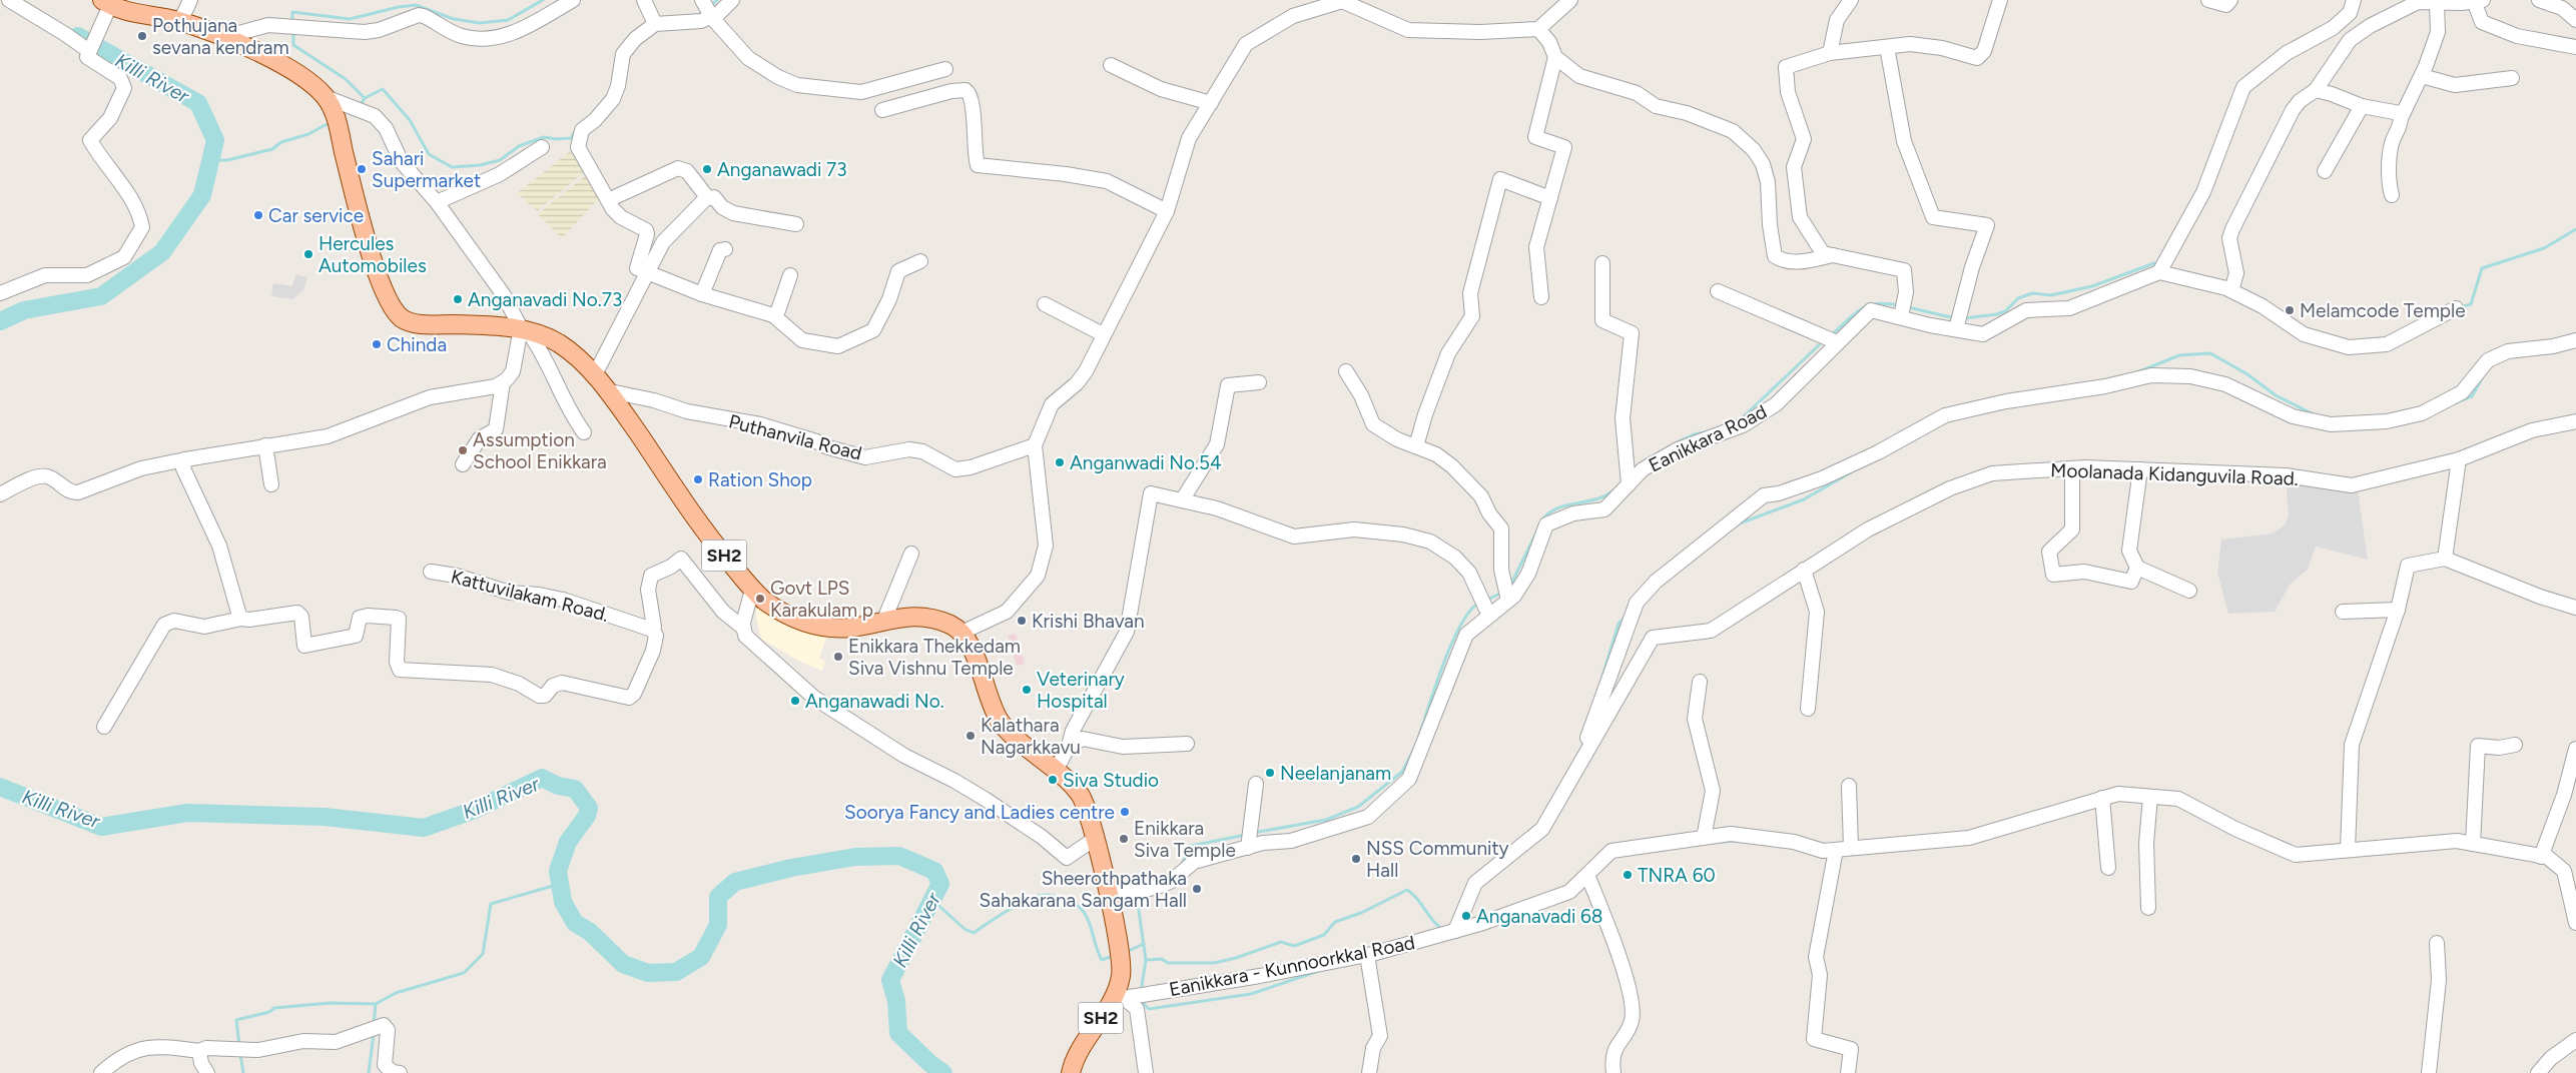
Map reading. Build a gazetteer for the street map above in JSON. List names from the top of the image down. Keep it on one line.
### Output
{"streets":{"main road":["SH2"],"street":["Puthanvila Road","Eanikkara Road","Moolanada Kidanguvila Road.","Kattuvilakam Road.","Eanikkara - Kunnoorkkal Road"]},"crossings":[["Puthanvila Road","SH2"],["Eanikkara Road","SH2"],["Moolanada Kidanguvila Road.","Eanikkara - Kunnoorkkal Road"],["SH2","Eanikkara - Kunnoorkkal Road"]],"water":["Killi River"],"places":["Pothujana sevana kendram","Sahari Supermarket","Anganawadi 73","Car service","Hercules Automobiles","Anganavadi No.73","Melamcode Temple","Chinda","Assumption School Enikkara","Anganwadi No.54","Ration Shop","Govt LPS Karakulam p","Krishi Bhavan","Enikkara Thekkedam Siva Vishnu Temple","Veterinary Hospital","Anganawadi No.","Kalathara Nagarkkavu","Neelanjanam","Siva Studio","Soorya Fancy and Ladies centre","Enikkara Siva Temple","NSS Community Hall","TNRA 60","Sheerothpathaka Sahakarana Sangam Hall","Anganavadi 68"]}
